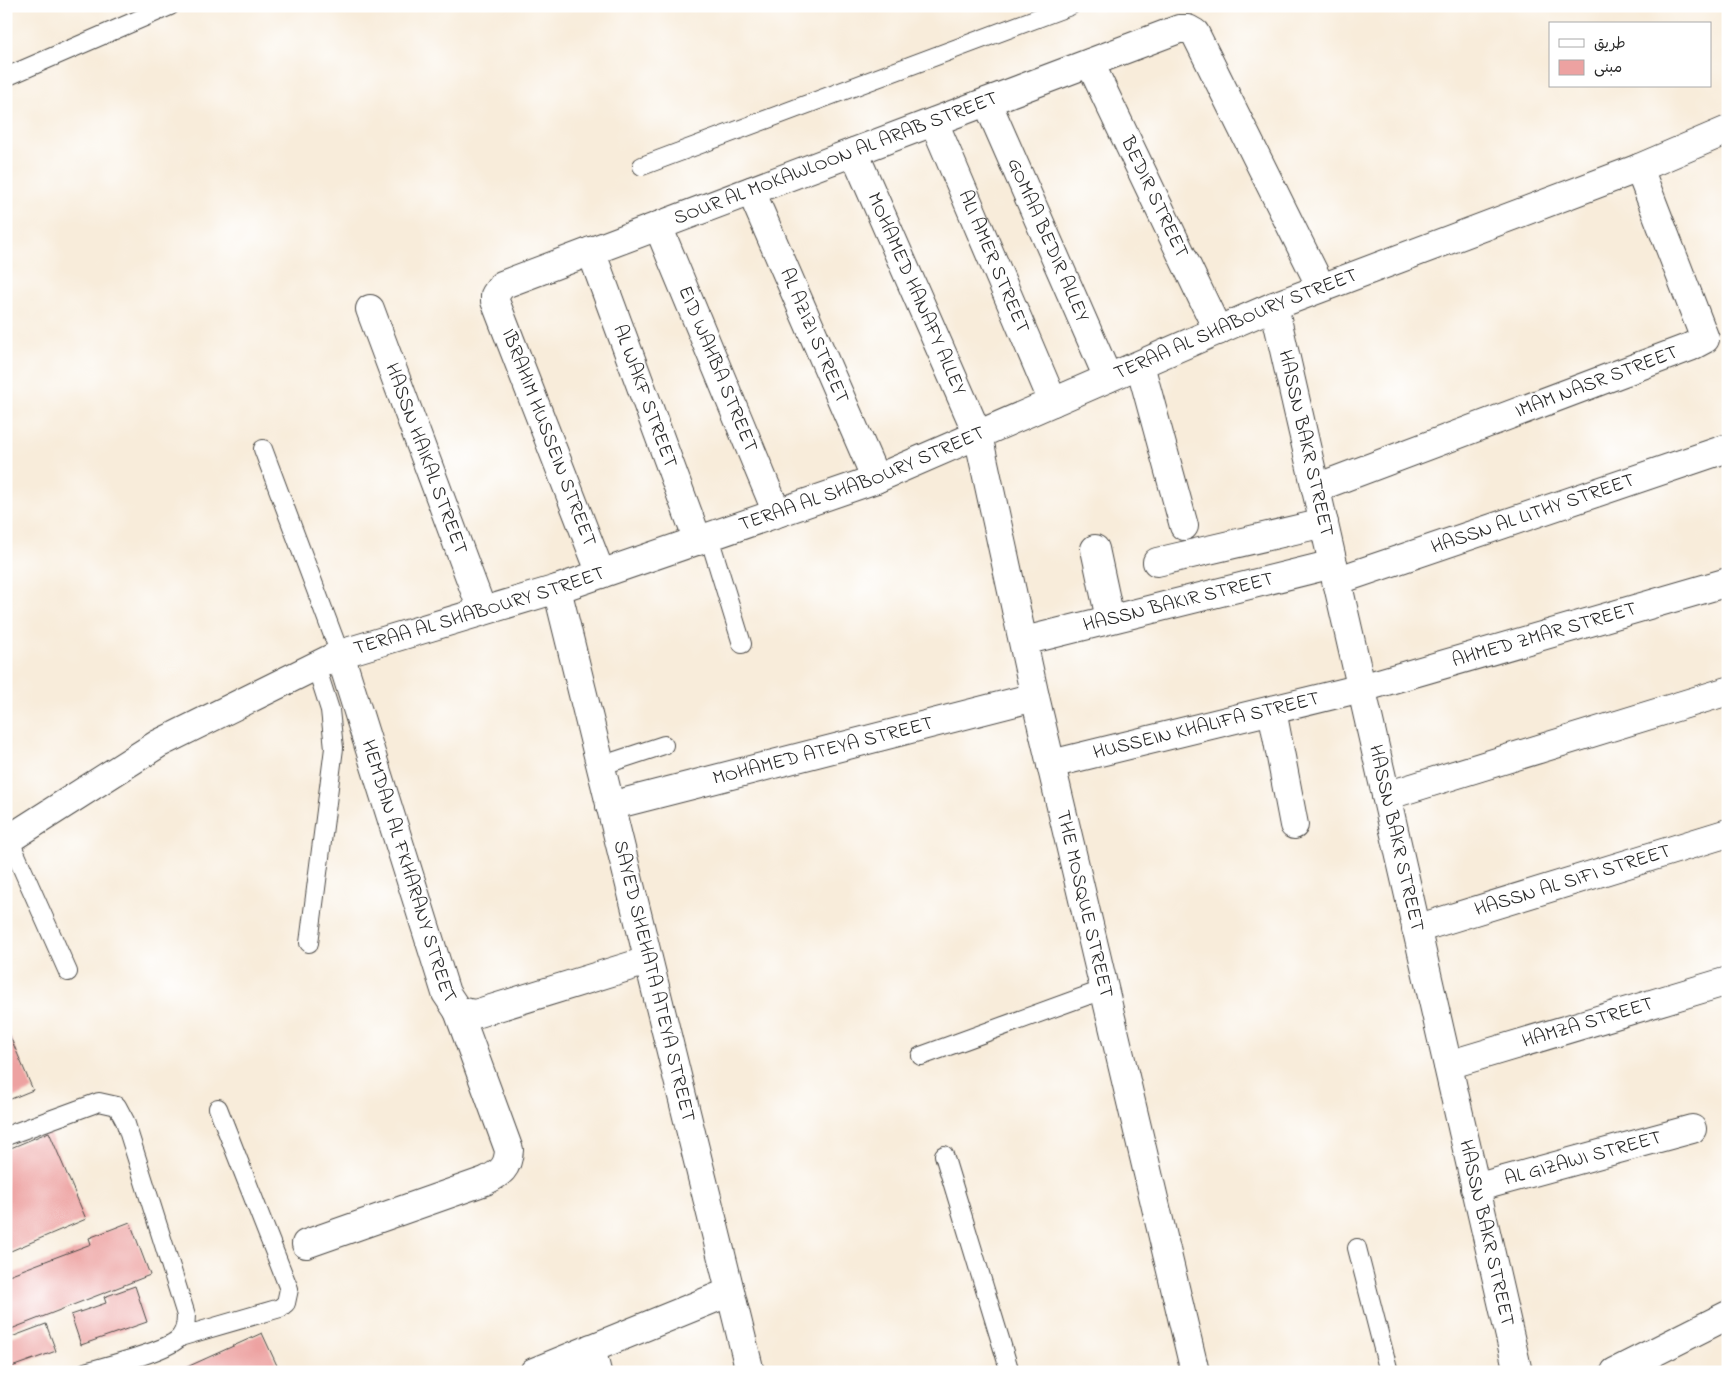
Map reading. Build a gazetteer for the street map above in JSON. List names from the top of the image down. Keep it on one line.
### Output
{"streets":{"street":["SOUR AL MOKAWLOON AL ARAB STREET","BEDIR STREET","GOMAA BEDIR ALLEY","ALI AMER STREET","MOHAMED HANAFY ALLEY","TERAA AL SHABOURY STREET","AL AZIZI STREET","EID WAHBA STREET","IMAM NASR STREET","AL WAKF STREET","IBRAHIM HUSSEIN STREET","HASSN BAKR STREET","HASSN HAIKAL STREET","HASSN AL LITHY STREET","HASSN BAKIR STREET","AHMED ZMAR STREET","HUSSEIN KHALIFA STREET","MOHAMED ATEYA STREET","HEMDAN AL FKHARANY STREET","HASSN AL SIFI STREET","THE MOSQUE STREET","SAYED SHEHATA ATEYA STREET","HAMZA STREET","AL GIZAWI STREET"]},"crossings":[["SOUR AL MOKAWLOON AL ARAB STREET","BEDIR STREET"],["SOUR AL MOKAWLOON AL ARAB STREET","GOMAA BEDIR ALLEY"],["SOUR AL MOKAWLOON AL ARAB STREET","ALI AMER STREET"],["SOUR AL MOKAWLOON AL ARAB STREET","MOHAMED HANAFY ALLEY"],["SOUR AL MOKAWLOON AL ARAB STREET","TERAA AL SHABOURY STREET"],["SOUR AL MOKAWLOON AL ARAB STREET","AL AZIZI STREET"],["SOUR AL MOKAWLOON AL ARAB STREET","EID WAHBA STREET"],["SOUR AL MOKAWLOON AL ARAB STREET","AL WAKF STREET"],["SOUR AL MOKAWLOON AL ARAB STREET","IBRAHIM HUSSEIN STREET"],["BEDIR STREET","TERAA AL SHABOURY STREET"],["GOMAA BEDIR ALLEY","TERAA AL SHABOURY STREET"],["ALI AMER STREET","TERAA AL SHABOURY STREET"],["MOHAMED HANAFY ALLEY","TERAA AL SHABOURY STREET"],["MOHAMED HANAFY ALLEY","THE MOSQUE STREET"],["TERAA AL SHABOURY STREET","AL AZIZI STREET"],["TERAA AL SHABOURY STREET","EID WAHBA STREET"],["TERAA AL SHABOURY STREET","IMAM NASR STREET"],["TERAA AL SHABOURY STREET","AL WAKF STREET"],["TERAA AL SHABOURY STREET","IBRAHIM HUSSEIN STREET"],["TERAA AL SHABOURY STREET","HASSN BAKR STREET"],["TERAA AL SHABOURY STREET","HASSN HAIKAL STREET"],["TERAA AL SHABOURY STREET","HEMDAN AL FKHARANY STREET"],["TERAA AL SHABOURY STREET","THE MOSQUE STREET"],["TERAA AL SHABOURY STREET","SAYED SHEHATA ATEYA STREET"],["IMAM NASR STREET","HASSN BAKR STREET"],["HASSN BAKR STREET","HASSN AL LITHY STREET"],["HASSN BAKR STREET","HASSN BAKIR STREET"],["HASSN BAKR STREET","AHMED ZMAR STREET"],["HASSN BAKR STREET","HUSSEIN KHALIFA STREET"],["HASSN BAKR STREET","HASSN AL SIFI STREET"],["HASSN BAKR STREET","HAMZA STREET"],["HASSN BAKR STREET","AL GIZAWI STREET"],["HASSN AL LITHY STREET","HASSN BAKIR STREET"],["HASSN BAKIR STREET","THE MOSQUE STREET"],["AHMED ZMAR STREET","HUSSEIN KHALIFA STREET"],["HUSSEIN KHALIFA STREET","THE MOSQUE STREET"],["MOHAMED ATEYA STREET","THE MOSQUE STREET"],["MOHAMED ATEYA STREET","SAYED SHEHATA ATEYA STREET"],["HEMDAN AL FKHARANY STREET","SAYED SHEHATA ATEYA STREET"]],"legend":["طريق","مبنى"]}
